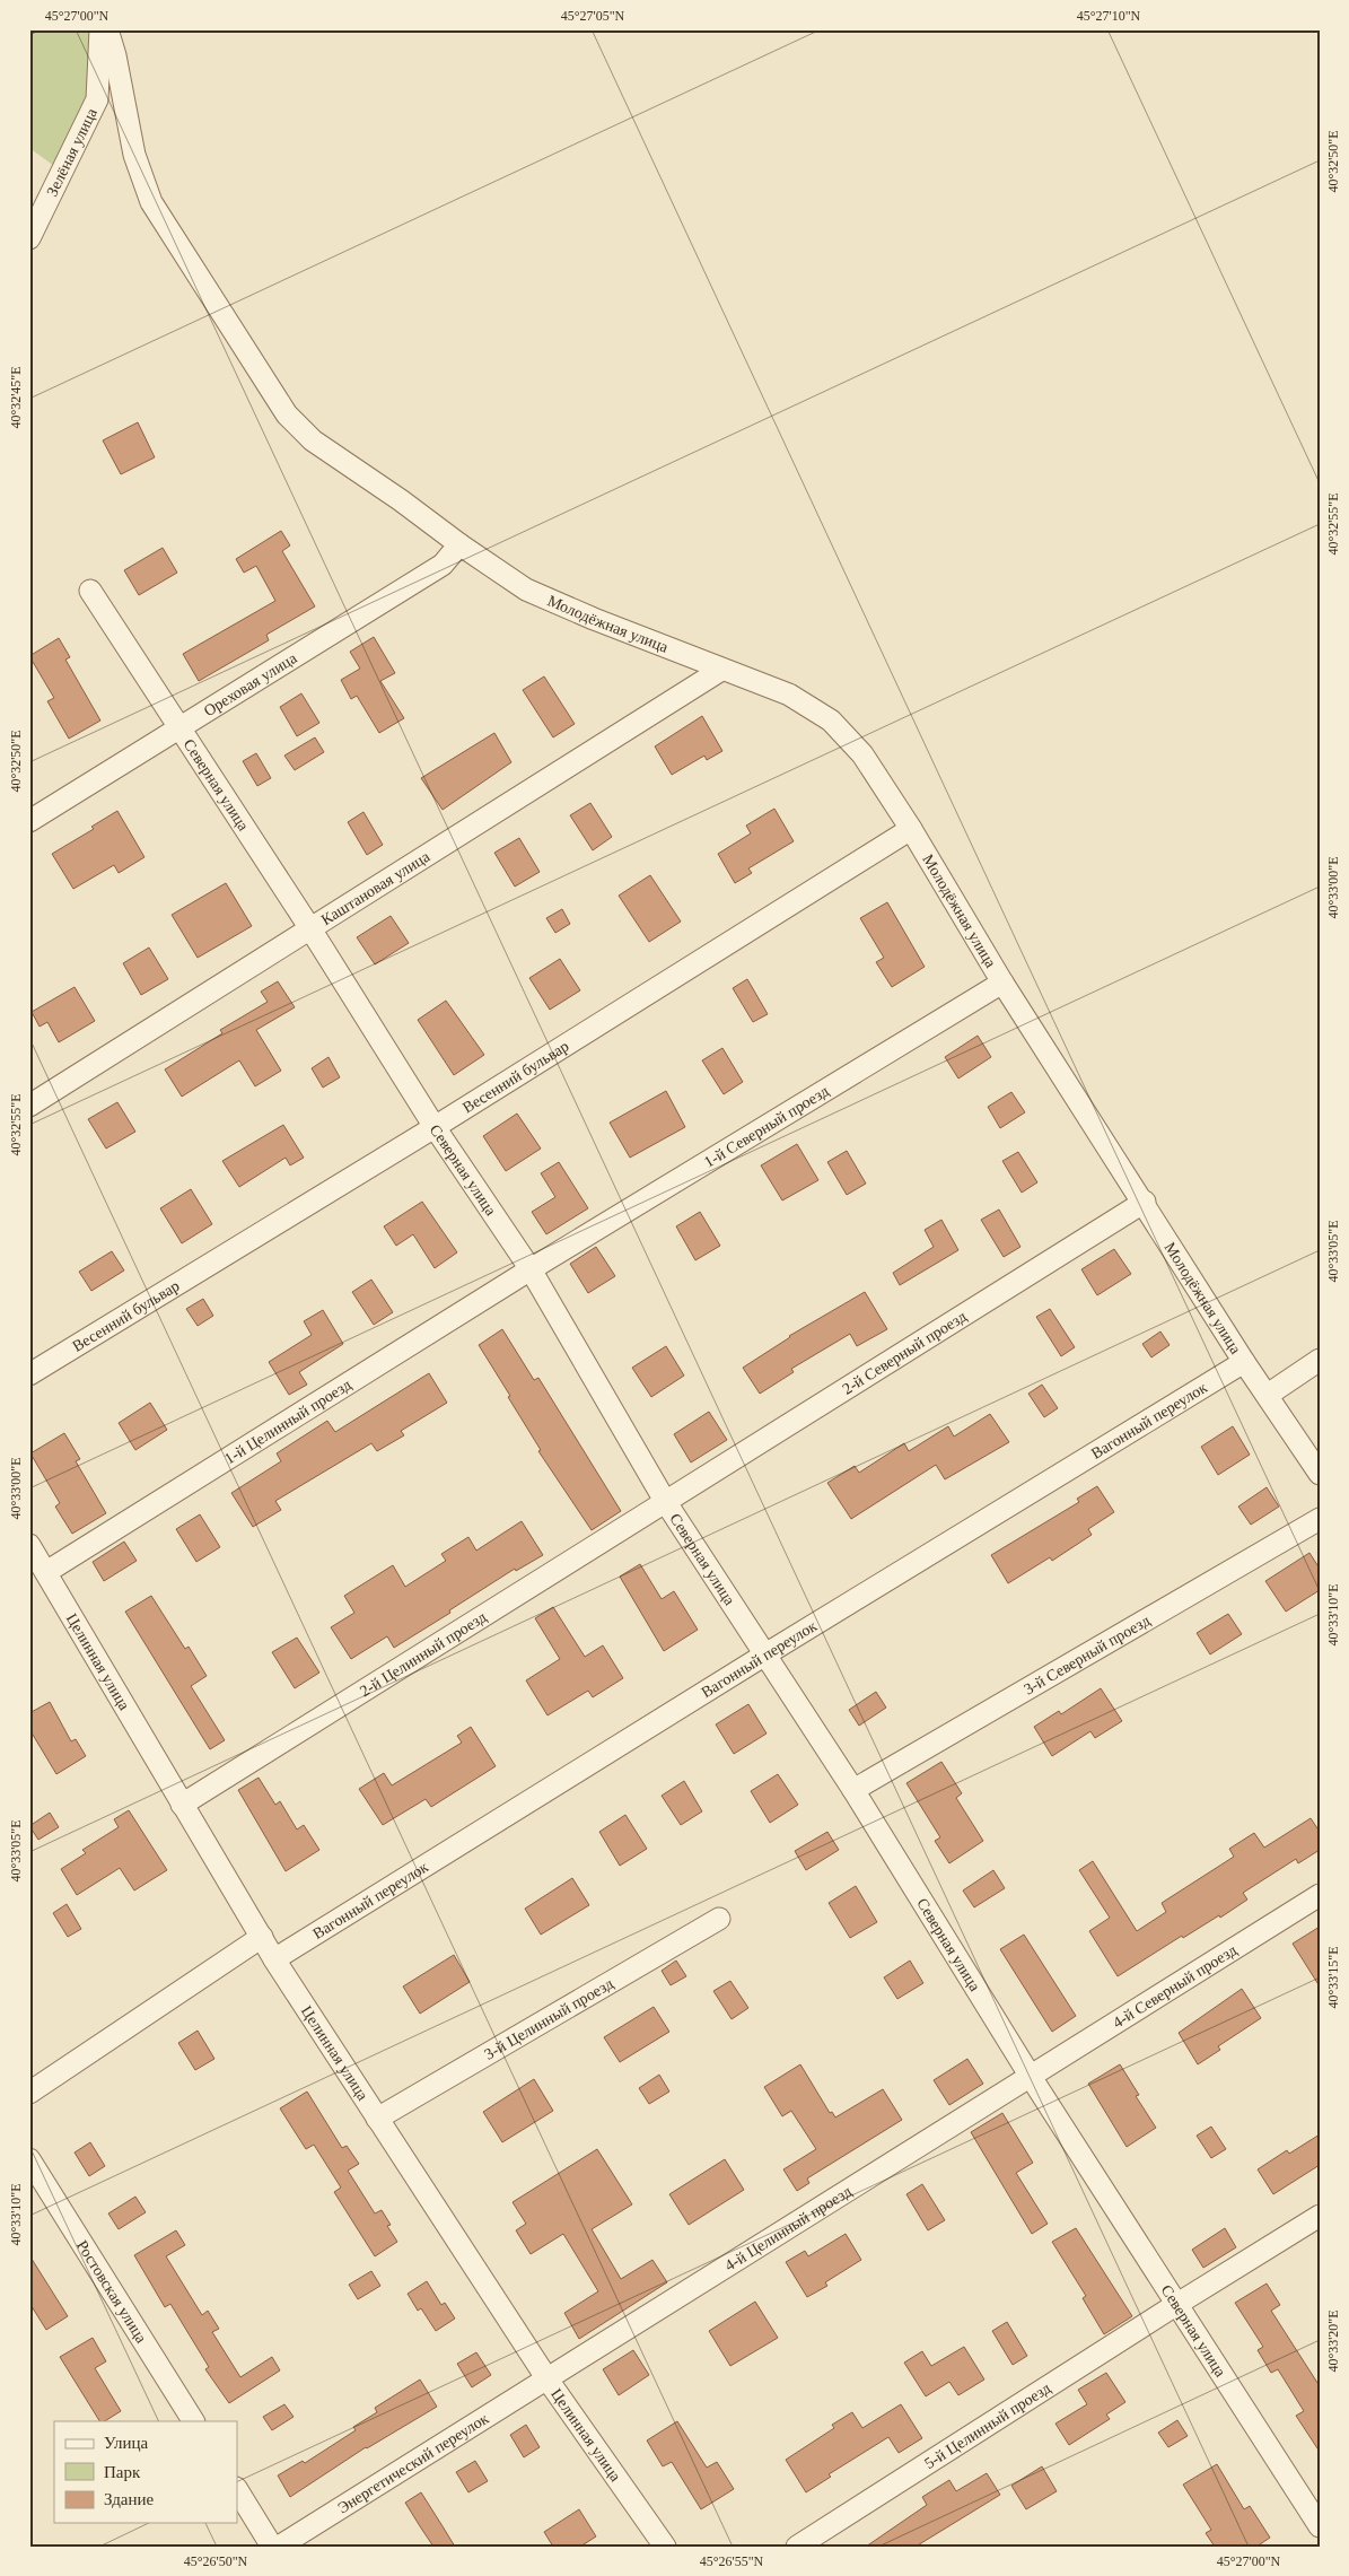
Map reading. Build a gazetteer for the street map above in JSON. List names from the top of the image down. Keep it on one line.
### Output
{"streets":{"street":["Зелёная улица","Молодёжная улица","Ореховая улица","Северная улица","Каштановая улица","Весенний бульвар","1-й Северный проезд","2-й Северный проезд","Вагонный переулок","1-й Целинный проезд","2-й Целинный проезд","3-й Северный проезд","Целинная улица","4-й Северный проезд","3-й Целинный проезд","4-й Целинный проезд","Ростовская улица","5-й Целинный проезд","Энергетический переулок"]},"crossings":[["Молодёжная улица","Ореховая улица"],["Молодёжная улица","Каштановая улица"],["Молодёжная улица","Весенний бульвар"],["Молодёжная улица","1-й Северный проезд"],["Молодёжная улица","2-й Северный проезд"],["Молодёжная улица","Вагонный переулок"],["Ореховая улица","Северная улица"],["Северная улица","Каштановая улица"],["Северная улица","Весенний бульвар"],["Северная улица","1-й Северный проезд"],["Северная улица","2-й Северный проезд"],["Северная улица","Вагонный переулок"],["Северная улица","1-й Целинный проезд"],["Северная улица","2-й Целинный проезд"],["Северная улица","3-й Северный проезд"],["Северная улица","4-й Северный проезд"],["Северная улица","4-й Целинный проезд"],["Северная улица","5-й Целинный проезд"],["1-й Северный проезд","1-й Целинный проезд"],["2-й Северный проезд","2-й Целинный проезд"],["Вагонный переулок","Целинная улица"],["1-й Целинный проезд","Целинная улица"],["2-й Целинный проезд","Целинная улица"],["Целинная улица","3-й Целинный проезд"],["Целинная улица","4-й Целинный проезд"],["Целинная улица","Энергетический переулок"],["4-й Северный проезд","4-й Целинный проезд"],["4-й Целинный проезд","Энергетический переулок"]],"legend":["Улица","Парк","Здание"],"coordinates":["45°27'00\"N","45°27'05\"N","45°27'10\"N","40°32'50\"E","40°32'45\"E","40°32'55\"E","40°33'00\"E","40°33'05\"E","40°33'10\"E","40°33'15\"E","40°33'20\"E","45°26'50\"N","45°26'55\"N"]}
